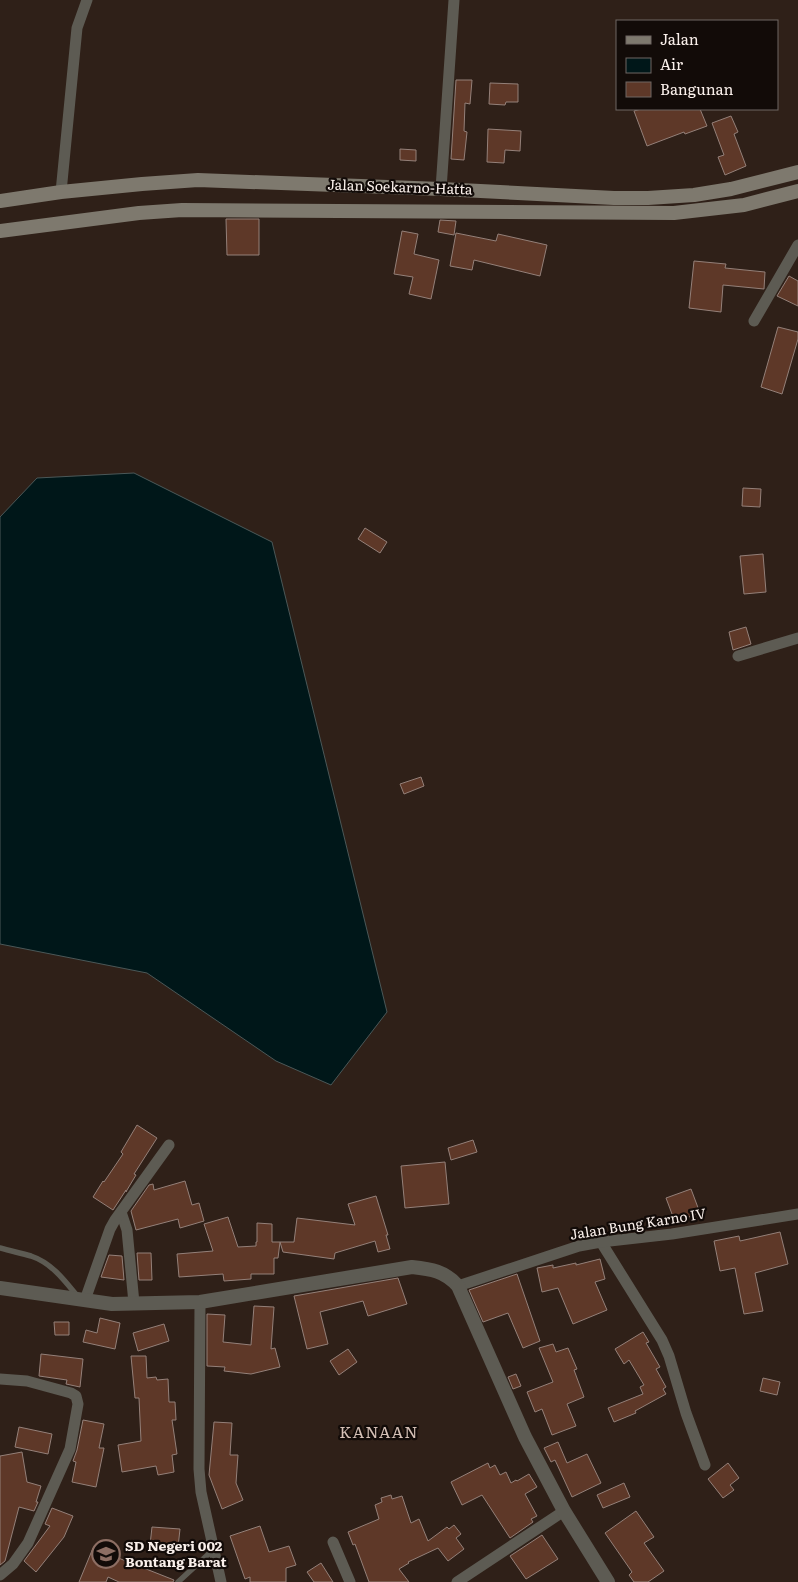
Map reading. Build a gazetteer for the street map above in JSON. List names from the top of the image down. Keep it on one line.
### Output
{"streets":{"main road":["Jalan Soekarno-Hatta"],"street":["Jalan Bung Karno IV"]},"districts":["KANAAN"],"places":{"school or university":["SD Negeri 002 Bontang Barat"]},"legend":["Jalan","Air","Bangunan"]}
